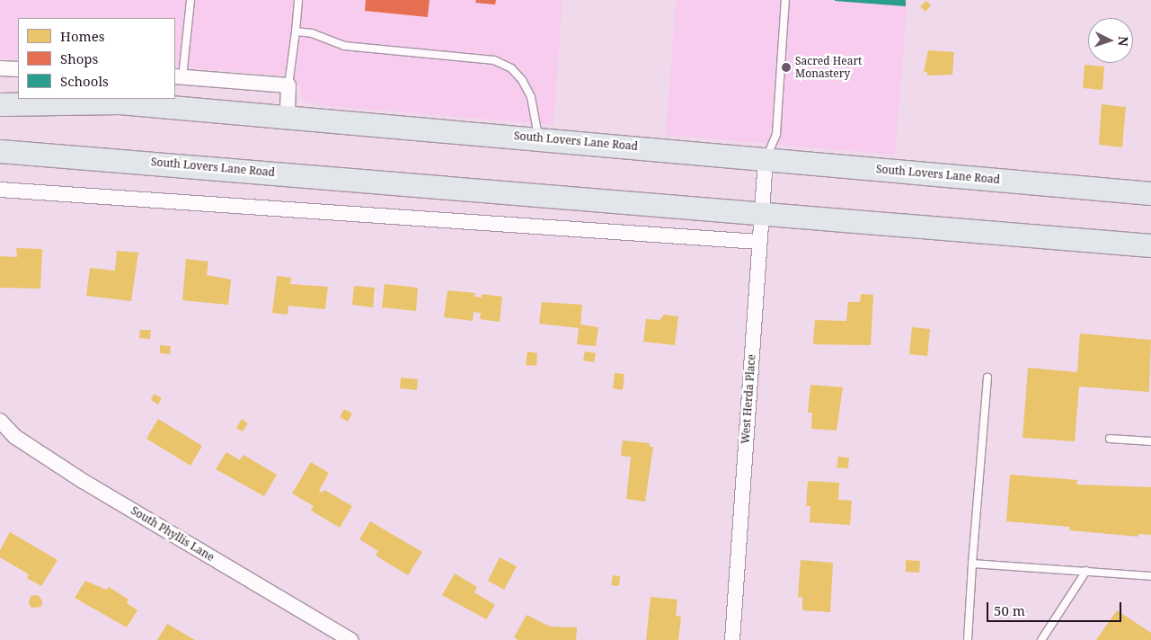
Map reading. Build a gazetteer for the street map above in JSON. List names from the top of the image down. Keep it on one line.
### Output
{"streets":{"main road":["South Lovers Lane Road"],"street":["West Herda Place","South Phyllis Lane"]},"crossings":[["South Lovers Lane Road","West Herda Place"]],"places":["Sacred Heart Monastery"],"legend":["Homes","Shops","Schools"],"scale_bar":"50 m","north":"right"}
